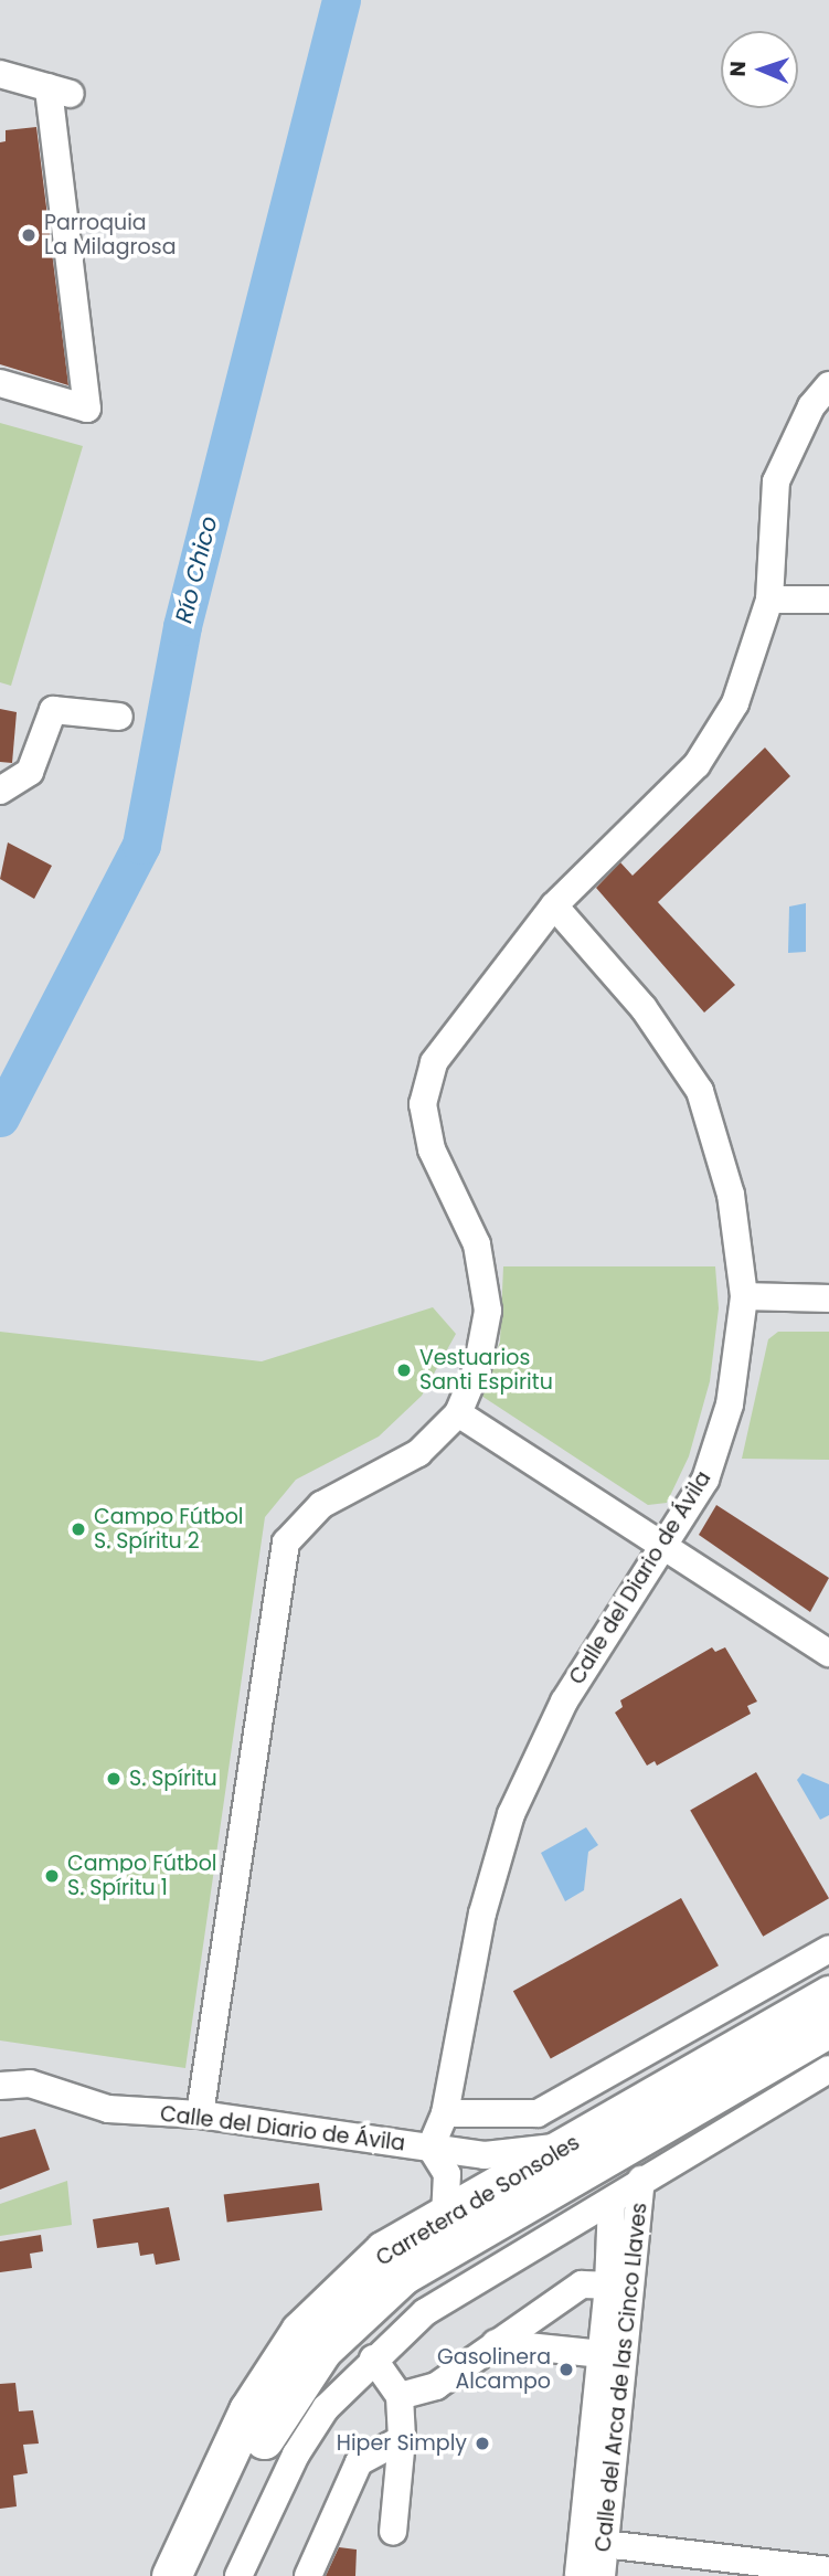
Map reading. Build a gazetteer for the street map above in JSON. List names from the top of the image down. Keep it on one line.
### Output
{"streets":{"highway":["Carretera de Sonsoles"],"street":["Calle del Diario de Ávila","Calle del Arca de las Cinco Llaves"]},"crossings":[["Calle del Diario de Ávila","Carretera de Sonsoles"]],"water":["Río Chico"],"places":["Parroquia La Milagrosa","Vestuarios Santi Espiritu","Campo Fútbol S. Spíritu 2","S. Spíritu","Campo Fútbol S. Spíritu 1","Gasolinera Alcampo","Hiper Simply"],"north":"left"}
